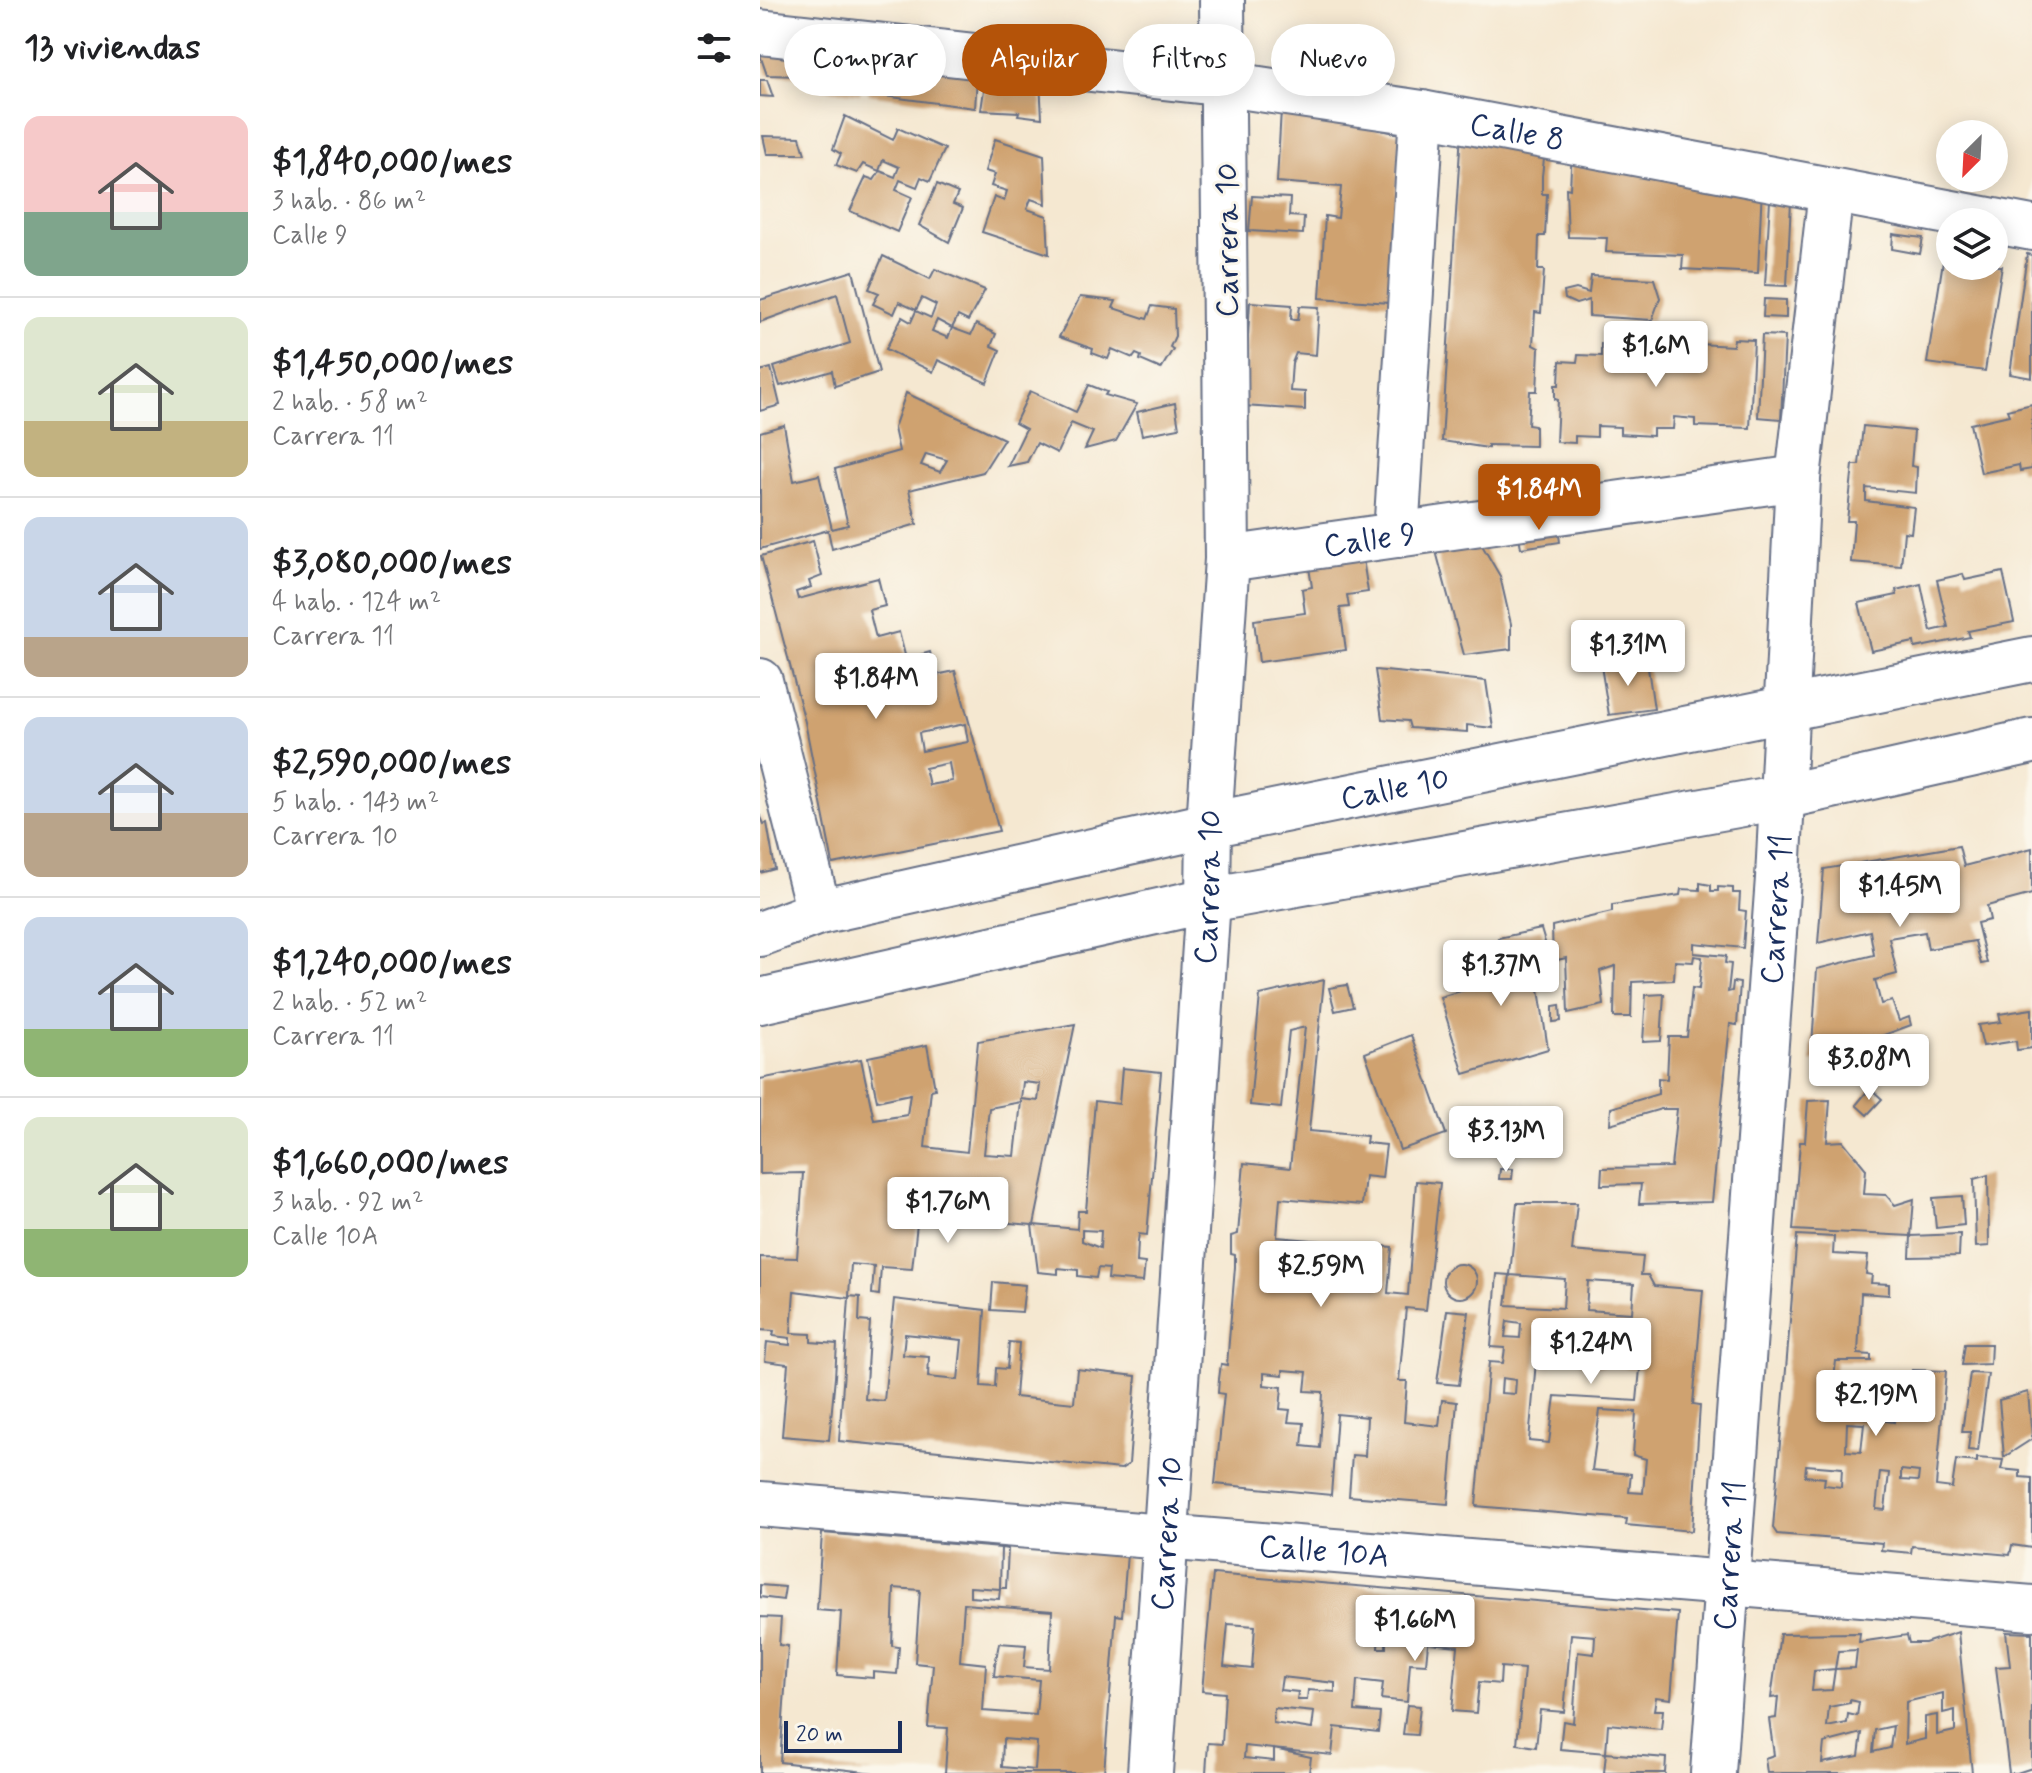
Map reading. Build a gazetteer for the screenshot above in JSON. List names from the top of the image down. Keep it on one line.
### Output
{"streets":{"street":["Calle 8","Carrera 10","Calle 9","Calle 10","Carrera 11","Calle 10A"]},"crossings":[["Calle 8","Carrera 11"],["Carrera 10","Calle 9"],["Carrera 10","Calle 10"],["Carrera 10","Calle 10A"],["Calle 9","Carrera 11"],["Calle 10","Carrera 11"],["Carrera 11","Calle 10A"]],"scale_bar":"20 m","north":"bottom left","page":{"heading":"13 viviendas","chip":["Comprar","Alquilar","Filtros","Nuevo"],"list":[{"name":"$1,840,000/mes","note":"3 hab. · 86 m² · Calle 9"},{"name":"$1,450,000/mes","note":"2 hab. · 58 m² · Carrera 11"},{"name":"$3,080,000/mes","note":"4 hab. · 124 m² · Carrera 11"},{"name":"$2,590,000/mes","note":"5 hab. · 143 m² · Carrera 10"},{"name":"$1,240,000/mes","note":"2 hab. · 52 m² · Carrera 11"},{"name":"$1,660,000/mes","note":"3 hab. · 92 m² · Calle 10A"}],"price":["$1.6M","$1.84M","$1.31M","$1.84M","$1.45M","$1.37M","$3.08M","$3.13M","$1.76M","$2.59M","$1.24M","$2.19M","$1.66M"],"scale":"20 m"}}
